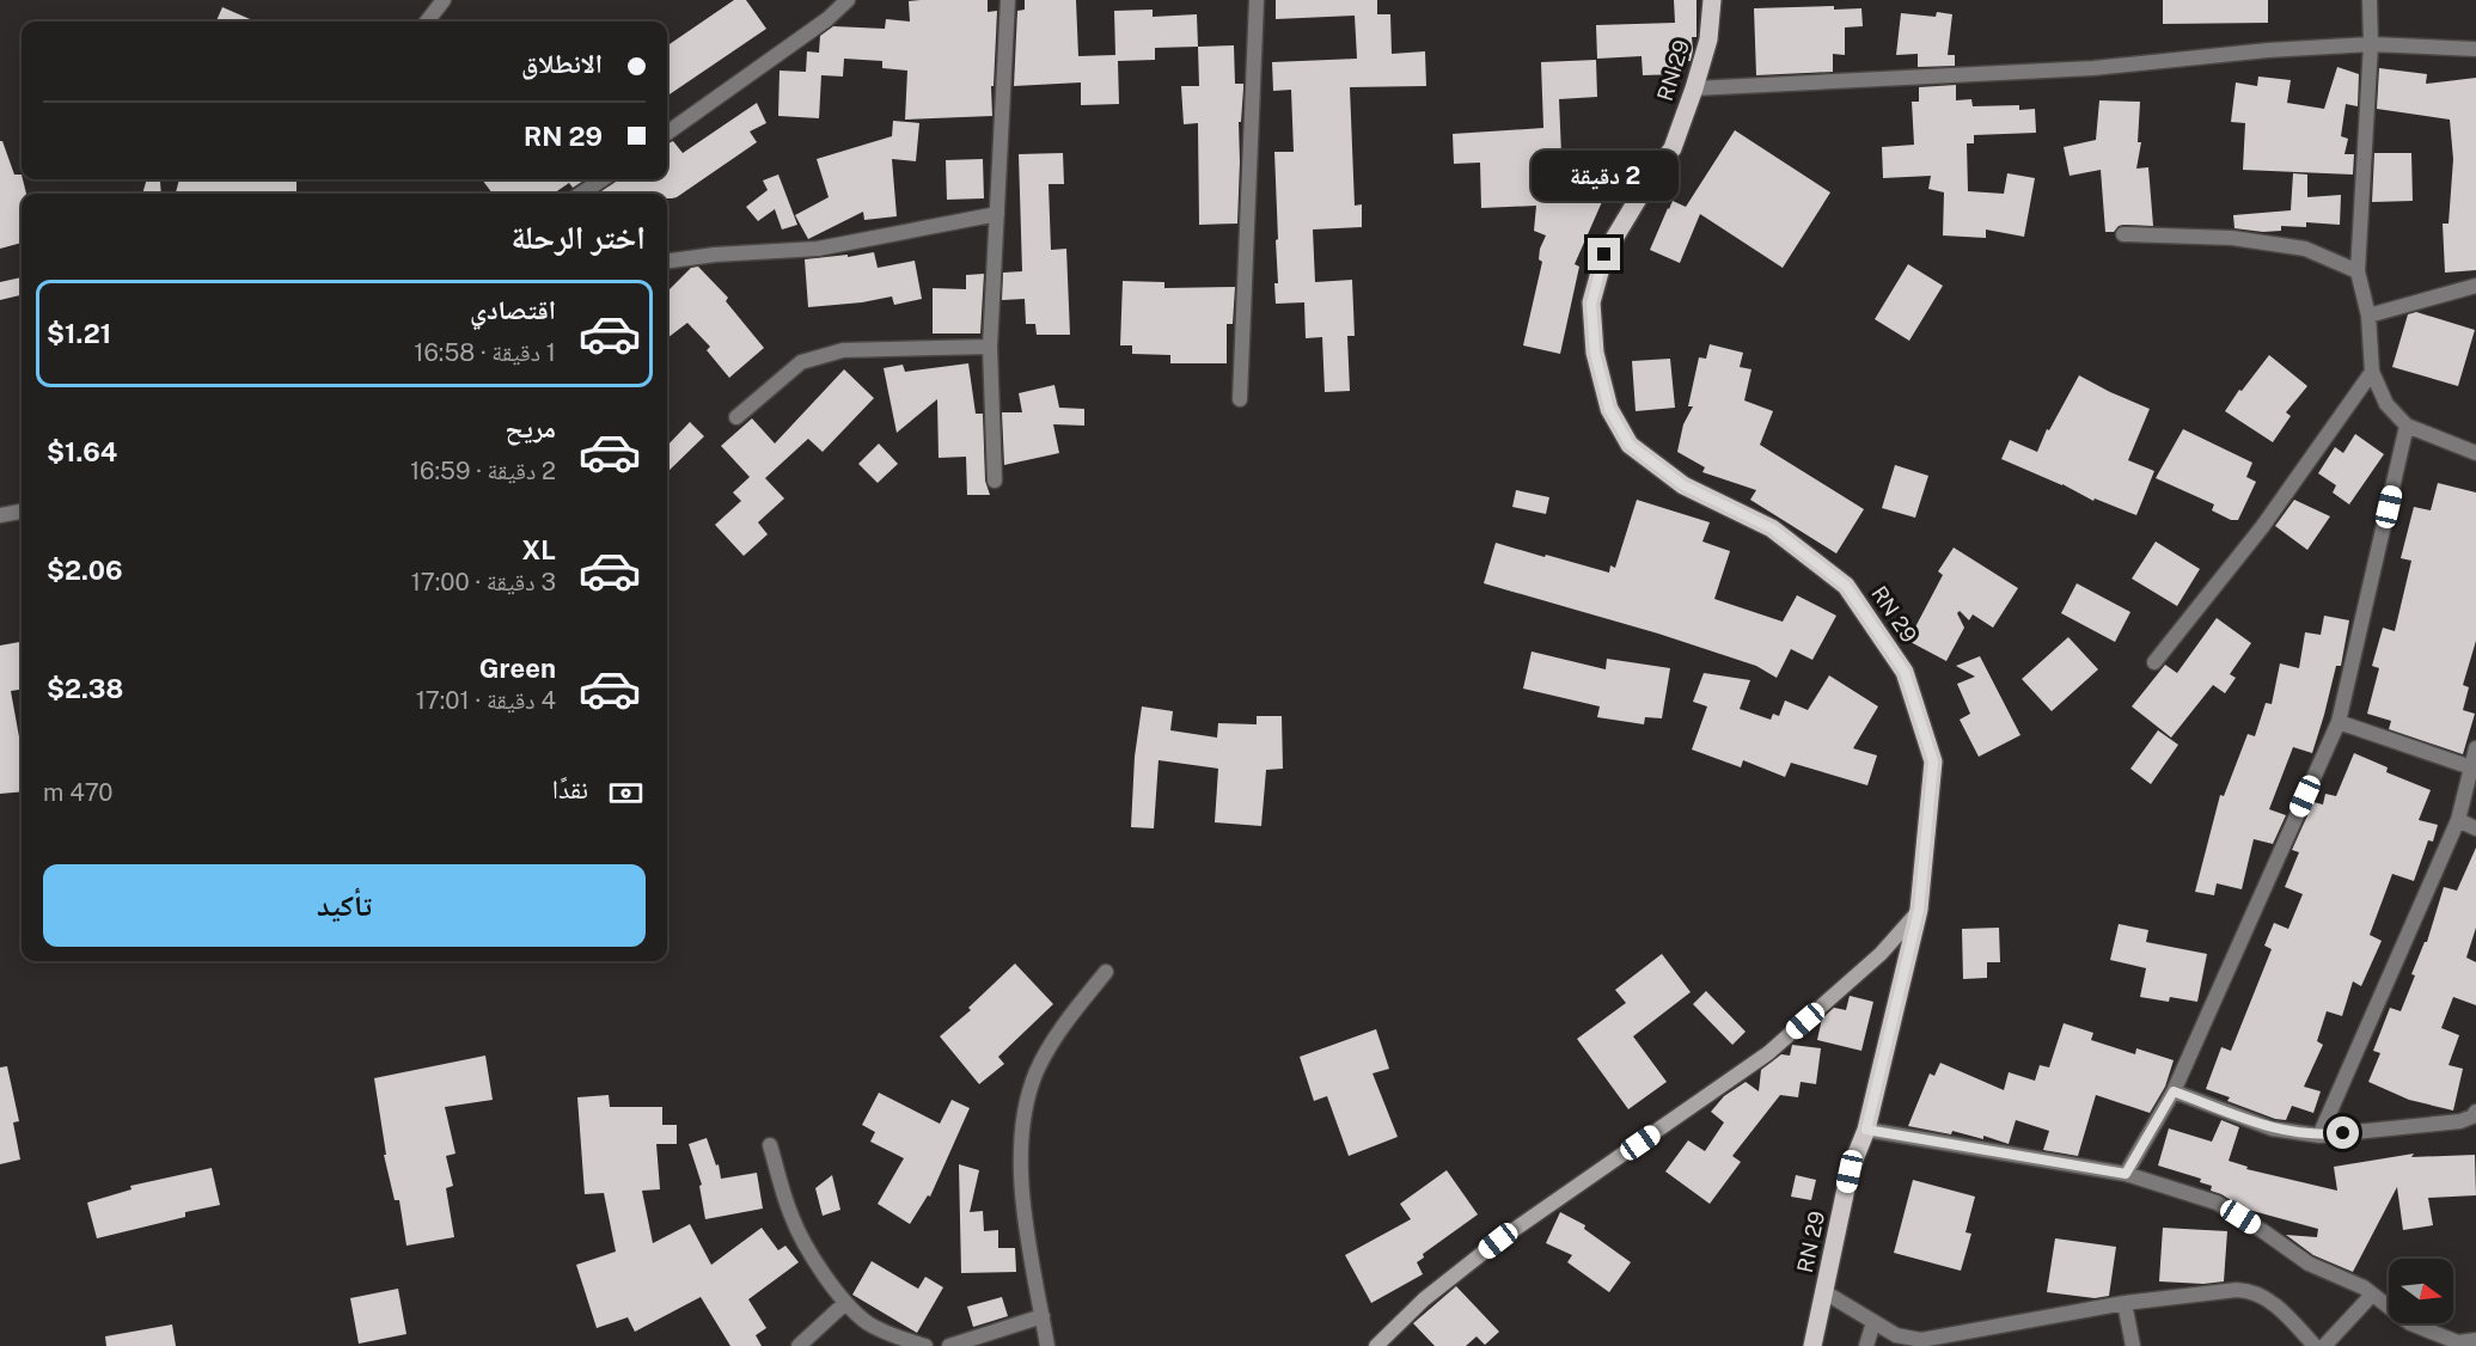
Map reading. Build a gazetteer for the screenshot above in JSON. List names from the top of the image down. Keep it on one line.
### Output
{"streets":{"main road":["RN 29"]},"north":"right","page":{"banner":["الانطلاق","RN 29"],"bubble":"2 دقيقة","heading":"اختر الرحلة","list":[{"name":"اقتصادي","note":"1 دقيقة · 16:58","value":"$1.21"},{"name":"مريح","note":"2 دقيقة · 16:59","value":"$1.64"},{"name":"XL","note":"3 دقيقة · 17:00","value":"$2.06"},{"name":"Green","note":"4 دقيقة · 17:01","value":"$2.38"}],"pay":["نقدًا","470 m"],"buttons":"تأكيد"}}
